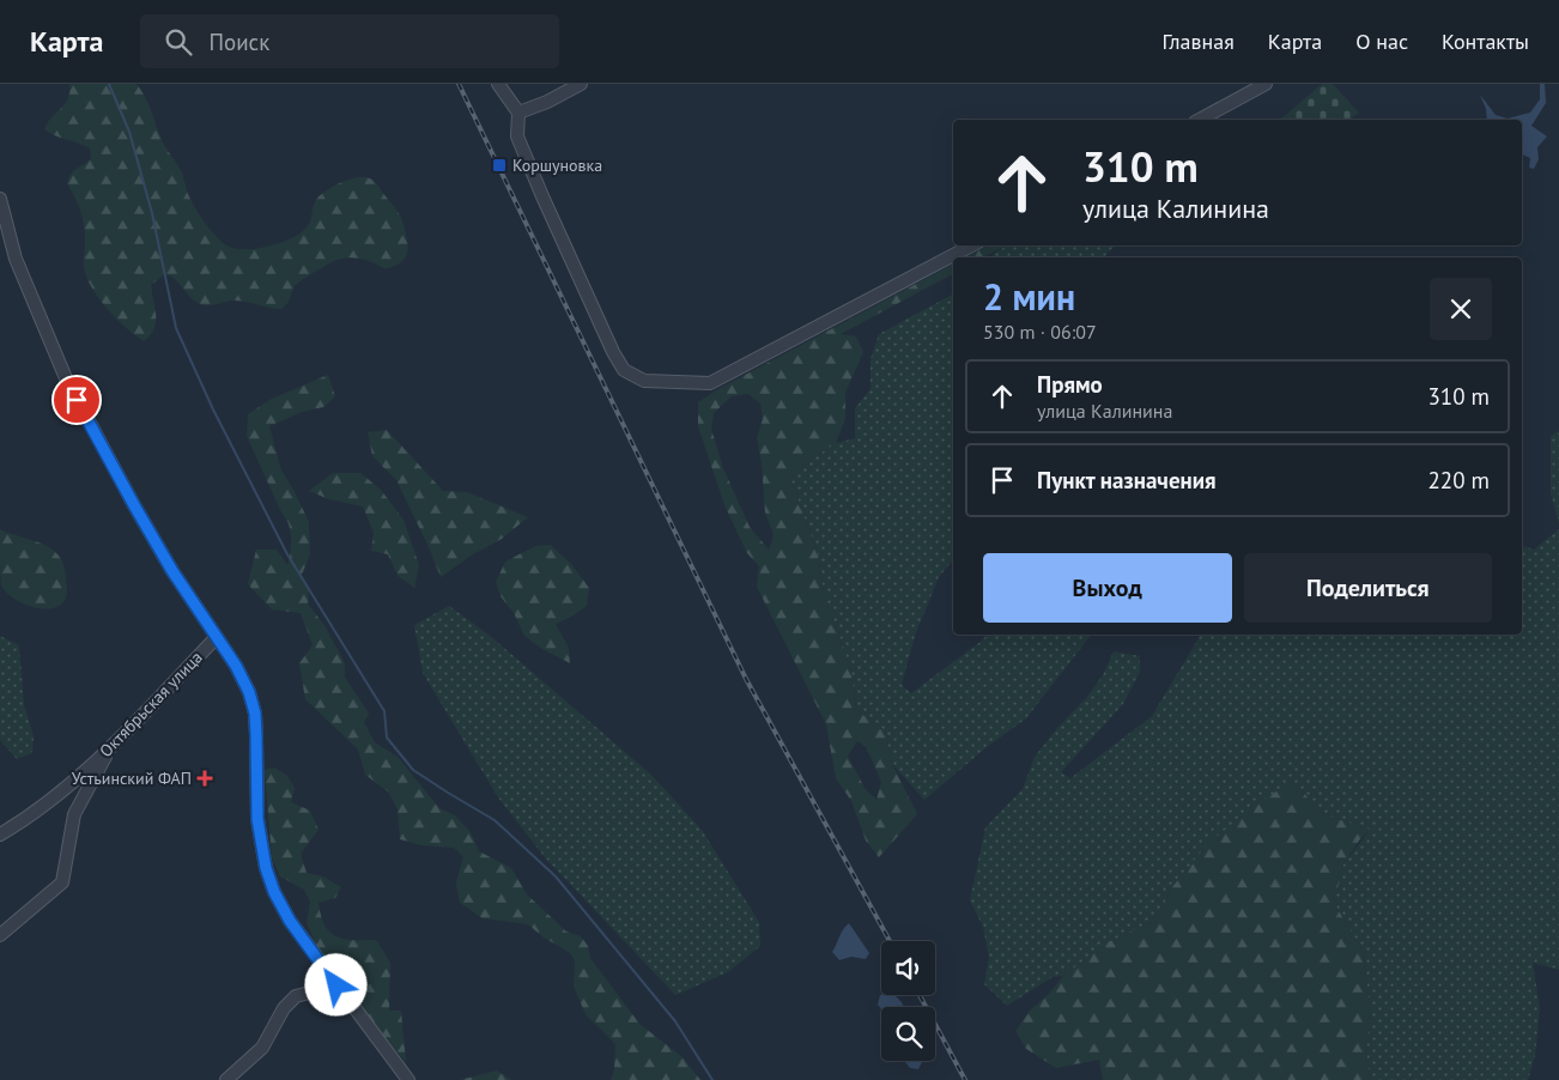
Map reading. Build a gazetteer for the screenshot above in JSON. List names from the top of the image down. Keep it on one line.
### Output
{"streets":{"street":["Октябрьская улица"]},"places":{"transit":["Коршуновка"],"health":["Устьинский ФАП"]},"page":{"header":"Карта","search":"Поиск","nav":["Главная","Карта","О нас","Контакты"],"turn":["310 m","улица Калинина"],"heading":["2 мин","530 m · 06:07"],"list":[{"name":"Прямо","note":"улица Калинина","value":"310 m"},{"name":"Пункт назначения","value":"220 m"}],"buttons":["Выход","Поделиться"]}}
